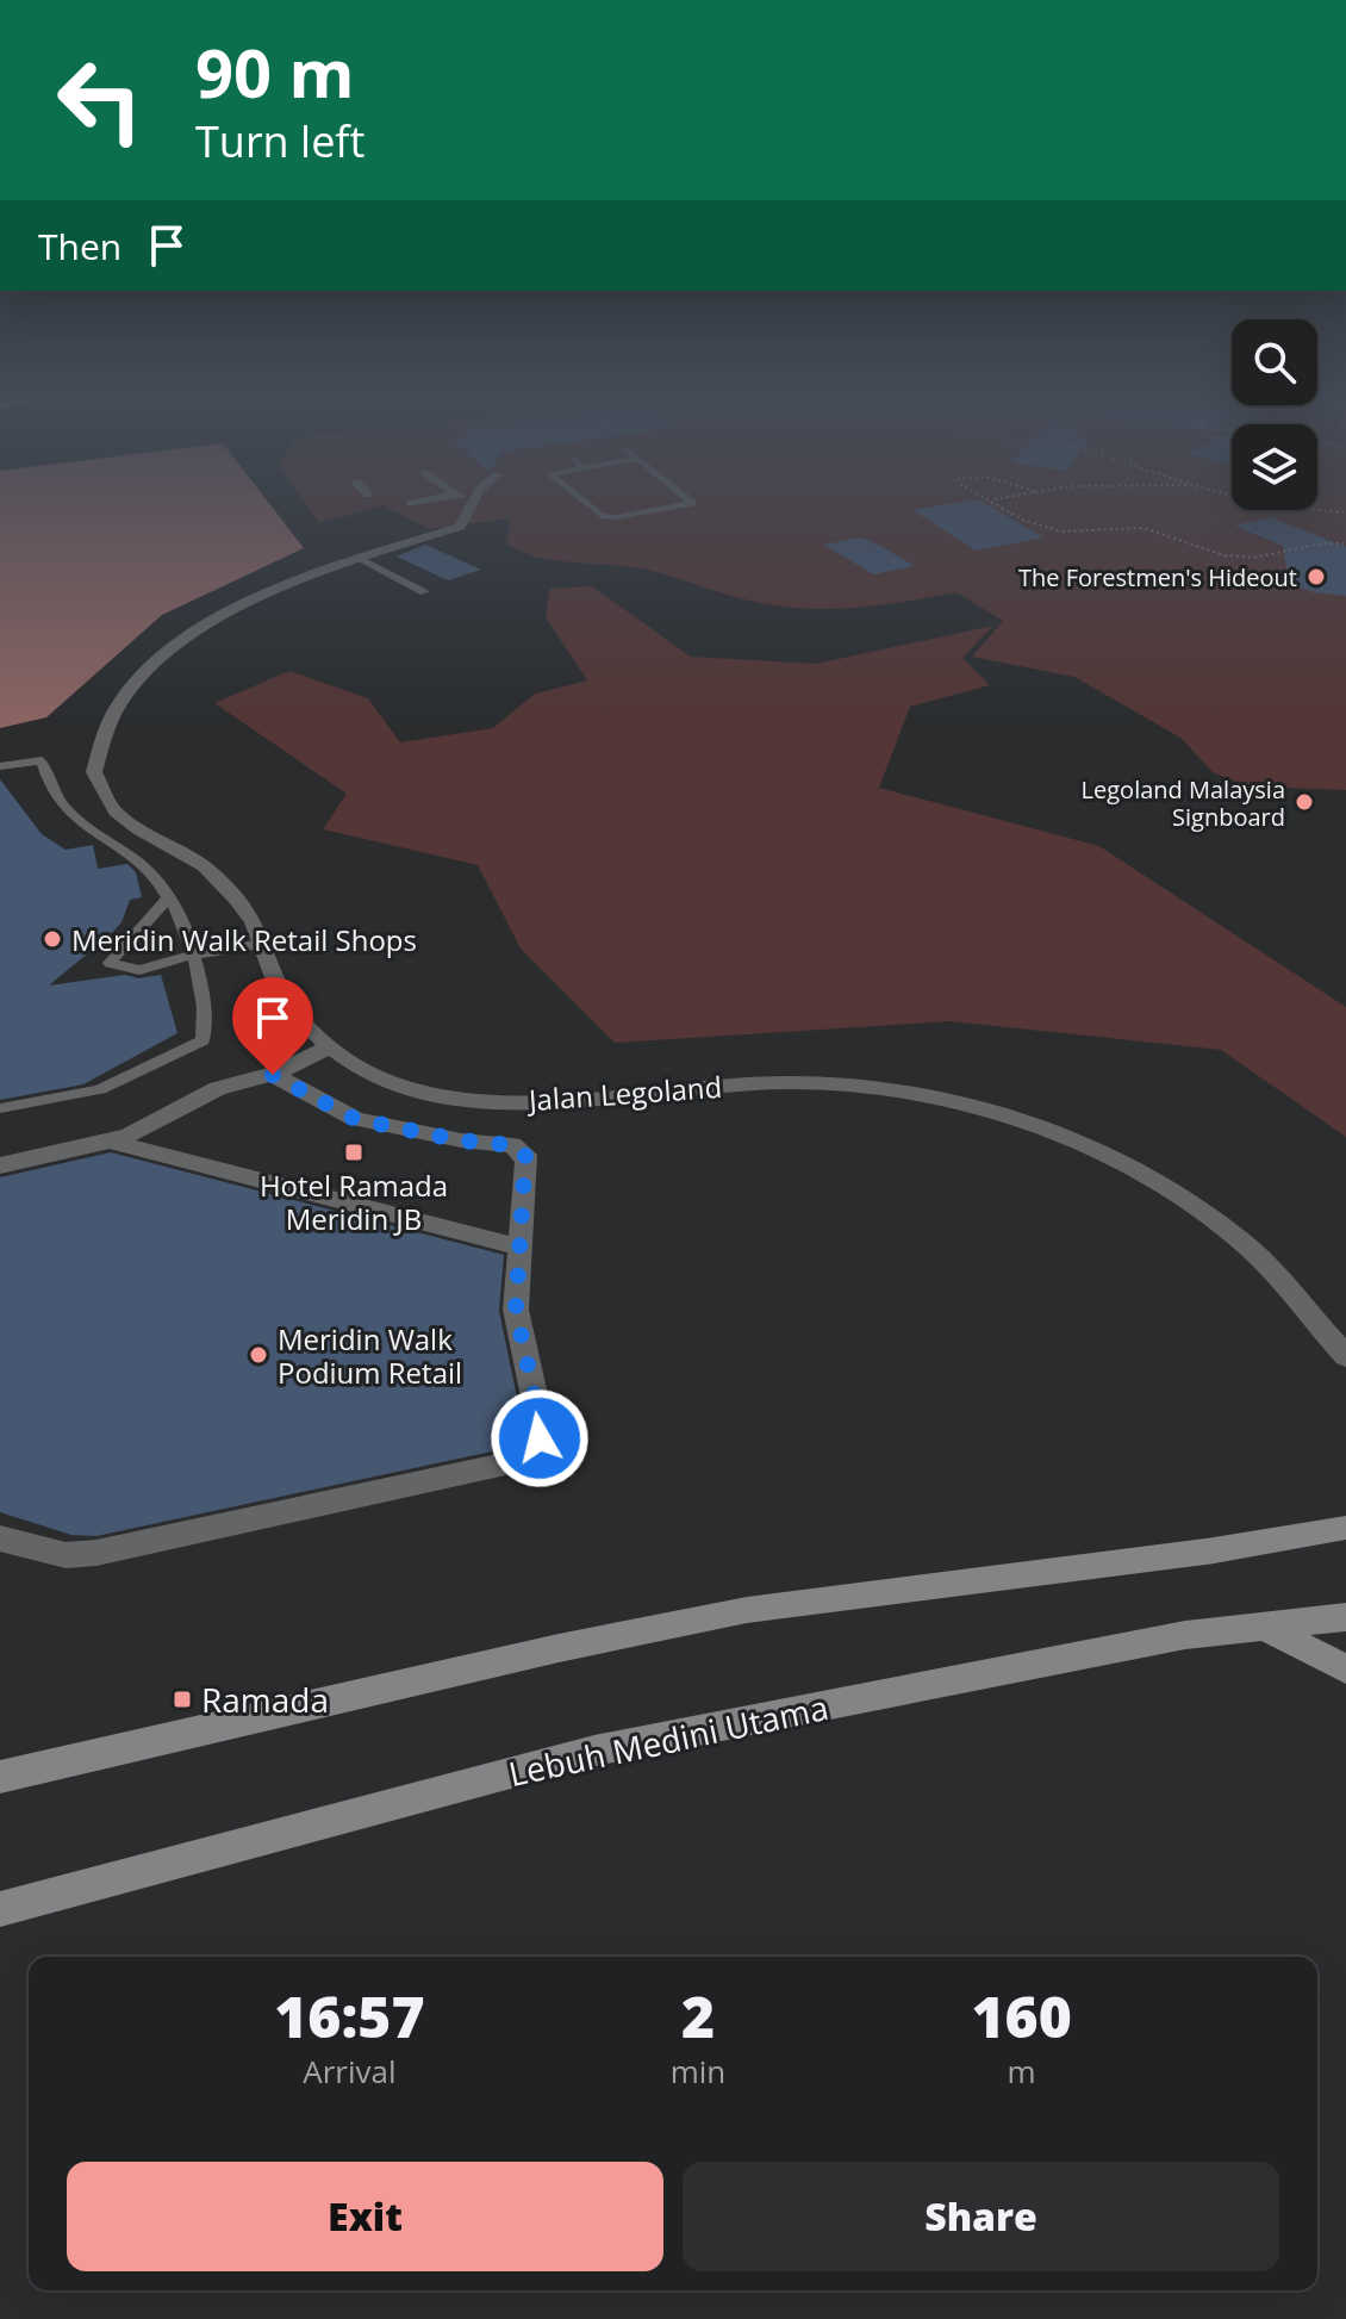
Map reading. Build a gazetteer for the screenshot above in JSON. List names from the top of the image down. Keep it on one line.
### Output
{"streets":{"main road":["Lebuh Medini Utama"],"street":["Jalan Legoland"]},"places":{"other":["The Forestmen's Hideout","Legoland Malaysia Signboard","Meridin Walk Retail Shops","Meridin Walk Podium Retail"],"transit":["Hotel Ramada Meridin JB","Ramada"]},"page":{"turn":["90 m","Turn left"],"then":"Then","eta":["16:57","Arrival","2","min","160","m"],"buttons":["Exit","Share"]}}
